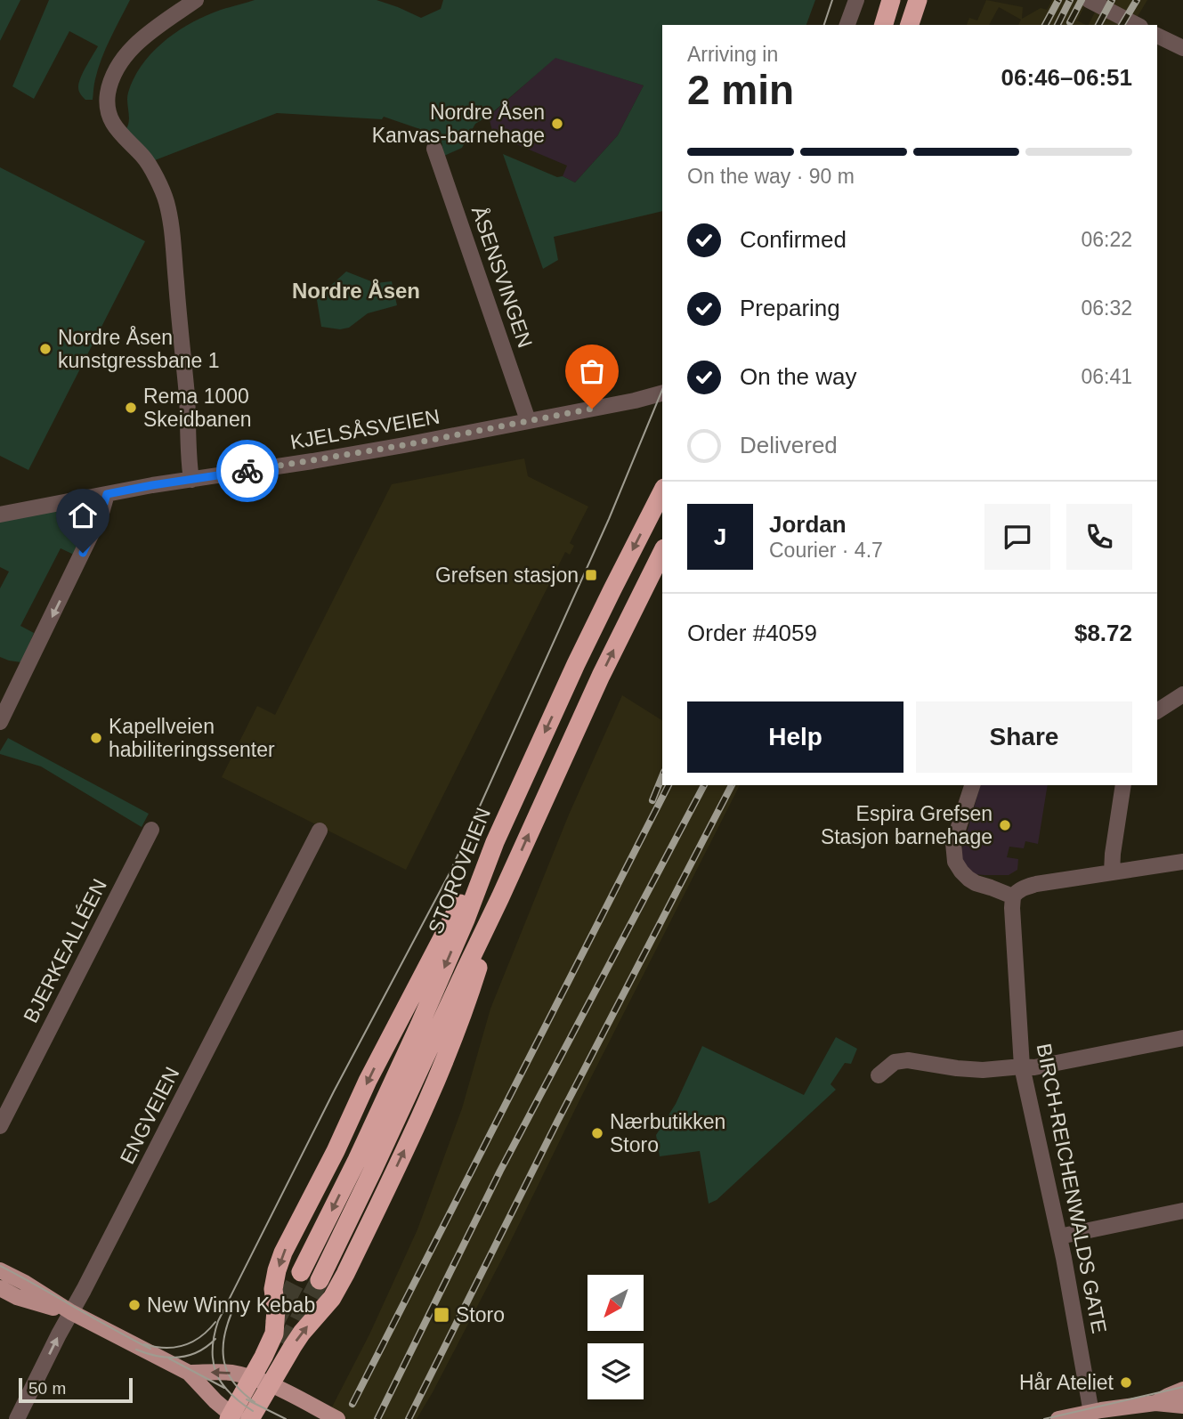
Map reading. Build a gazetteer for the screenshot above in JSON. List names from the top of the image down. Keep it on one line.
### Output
{"streets":{"highway":["STOROVEIEN"],"street":["ÅSENSVINGEN","KJELSÅSVEIEN","BJERKEALLÉEN","ENGVEIEN","BIRCH-REICHENWALDS GATE"]},"crossings":[["ÅSENSVINGEN","KJELSÅSVEIEN"]],"districts":["Nordre Åsen"],"places":{"other":["Nordre Åsen Kanvas-barnehage","Nordre Åsen kunstgressbane 1","Rema 1000 Skeidbanen","Kapellveien habiliteringssenter","Espira Grefsen Stasjon barnehage","Nærbutikken Storo","New Winny Kebab","Hår Ateliet"],"transit":["Grefsen stasjon","Storo"]},"scale_bar":"50 m","north":"bottom left","page":{"heading":["2 min","Arriving in","06:46–06:51"],"panel":["Jordan","Courier · 4.7","Order #4059","$8.72"],"bar":"On the way · 90 m","list":[["Confirmed","06:22"],["Preparing","06:32"],["On the way","06:41"],"Delivered"],"round":"J","buttons":["Help","Share"],"scale":"50 m"}}
